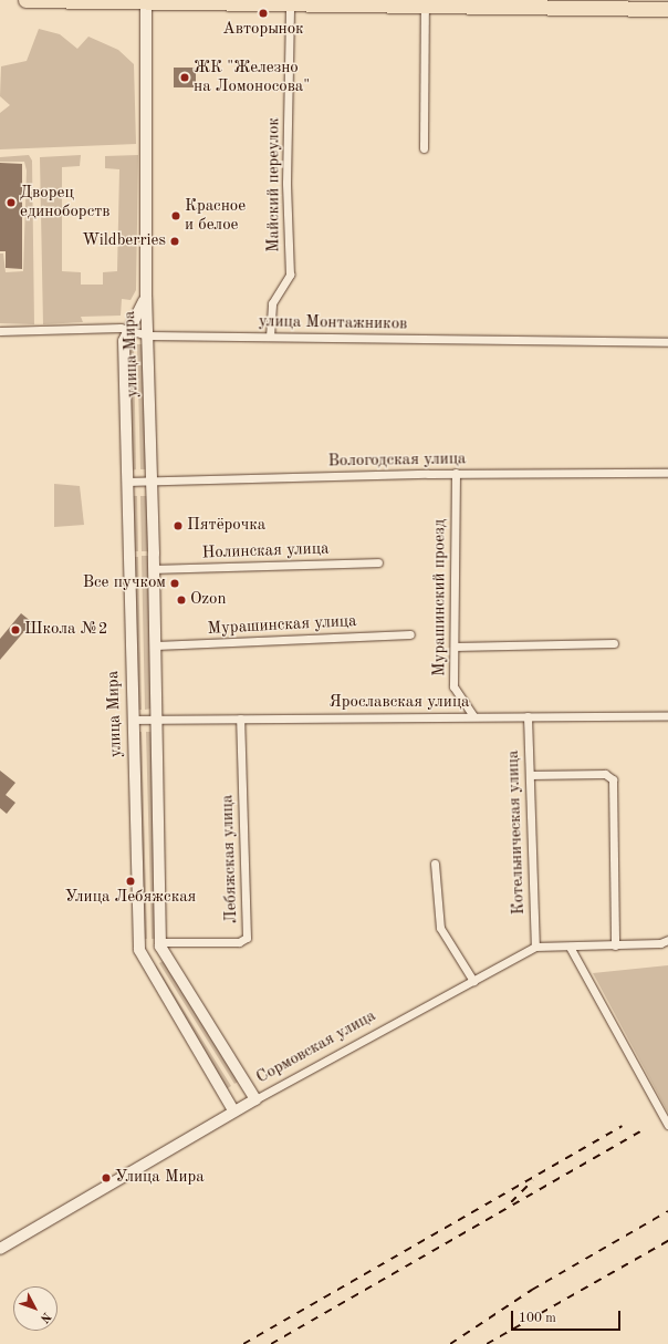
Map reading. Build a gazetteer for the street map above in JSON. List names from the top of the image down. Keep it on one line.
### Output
{"streets":{"street":["Майский переулок","улица Монтажников","улица Мира","Вологодская улица","Нолинская улица","Мурашинский проезд","Мурашинская улица","Ярославская улица","Котельническая улица","Лебяжская улица","Сормовская улица"]},"crossings":[["Майский переулок","улица Монтажников"],["улица Монтажников","улица Мира"],["улица Мира","Вологодская улица"],["улица Мира","Нолинская улица"],["улица Мира","Мурашинская улица"],["улица Мира","Ярославская улица"],["улица Мира","Лебяжская улица"],["улица Мира","Сормовская улица"],["Вологодская улица","Мурашинский проезд"],["Мурашинский проезд","Ярославская улица"],["Ярославская улица","Котельническая улица"],["Ярославская улица","Лебяжская улица"],["Котельническая улица","Сормовская улица"]],"places":["Авторынок","ЖК \"Железно на Ломоносова\"","Дворец единоборств","Красное и белое","Wildberries","Пятёрочка","Все пучком","Ozon","Школа №2","Улица Лебяжская","Улица Мира"],"scale_bar":"100 m","north":"bottom right"}
